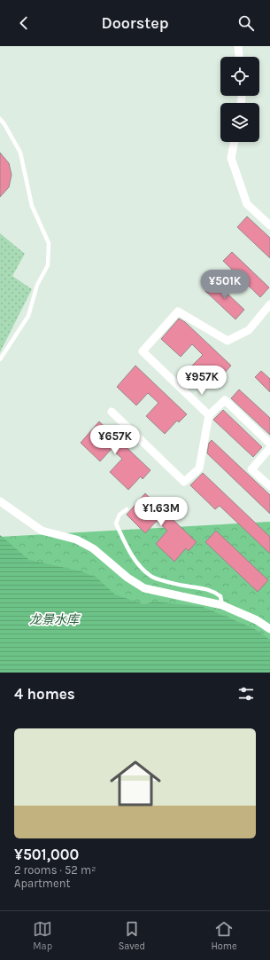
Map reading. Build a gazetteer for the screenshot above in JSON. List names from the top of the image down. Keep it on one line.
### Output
{"water":["龙景水库"],"page":{"header":"Doorstep","price":["¥501K","¥957K","¥657K","¥1.63M"],"heading":"4 homes","list":[{"name":"¥501,000","note":"2 rooms · 52 m² · Apartment"}],"tabs":["Map","Saved","Home"]}}
